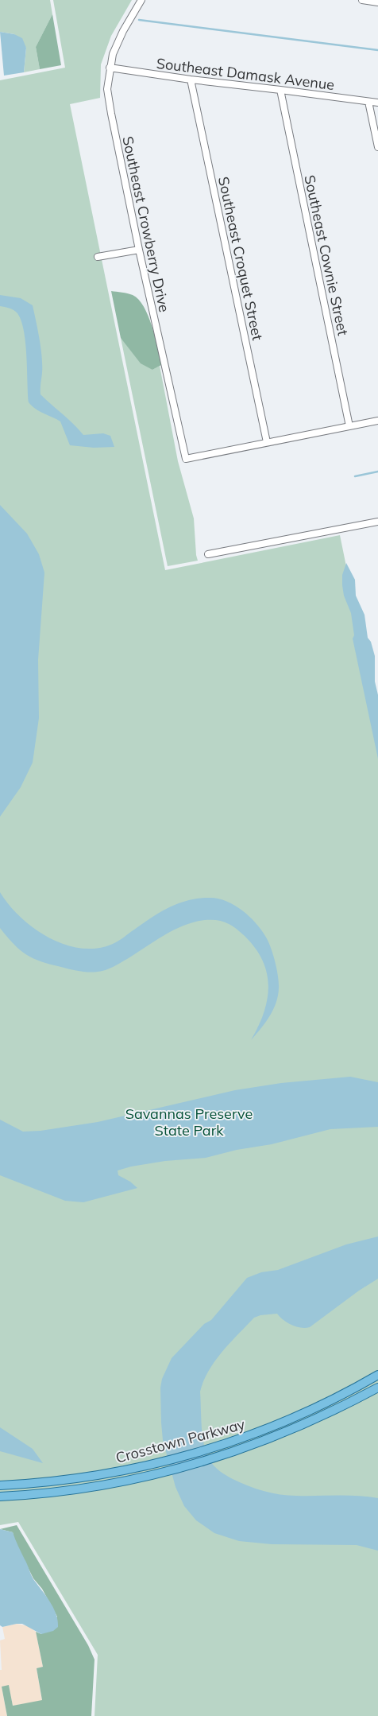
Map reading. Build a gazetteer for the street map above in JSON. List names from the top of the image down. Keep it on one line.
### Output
{"streets":{"main road":["Crosstown Parkway"],"street":["Southeast Damask Avenue","Southeast Crowberry Drive","Southeast Cownie Street","Southeast Croquet Street"]},"crossings":[["Southeast Damask Avenue","Southeast Crowberry Drive"],["Southeast Damask Avenue","Southeast Cownie Street"],["Southeast Damask Avenue","Southeast Croquet Street"],["Southeast Crowberry Drive","Southeast Croquet Street"]],"parks":["Savannas Preserve State Park"]}
